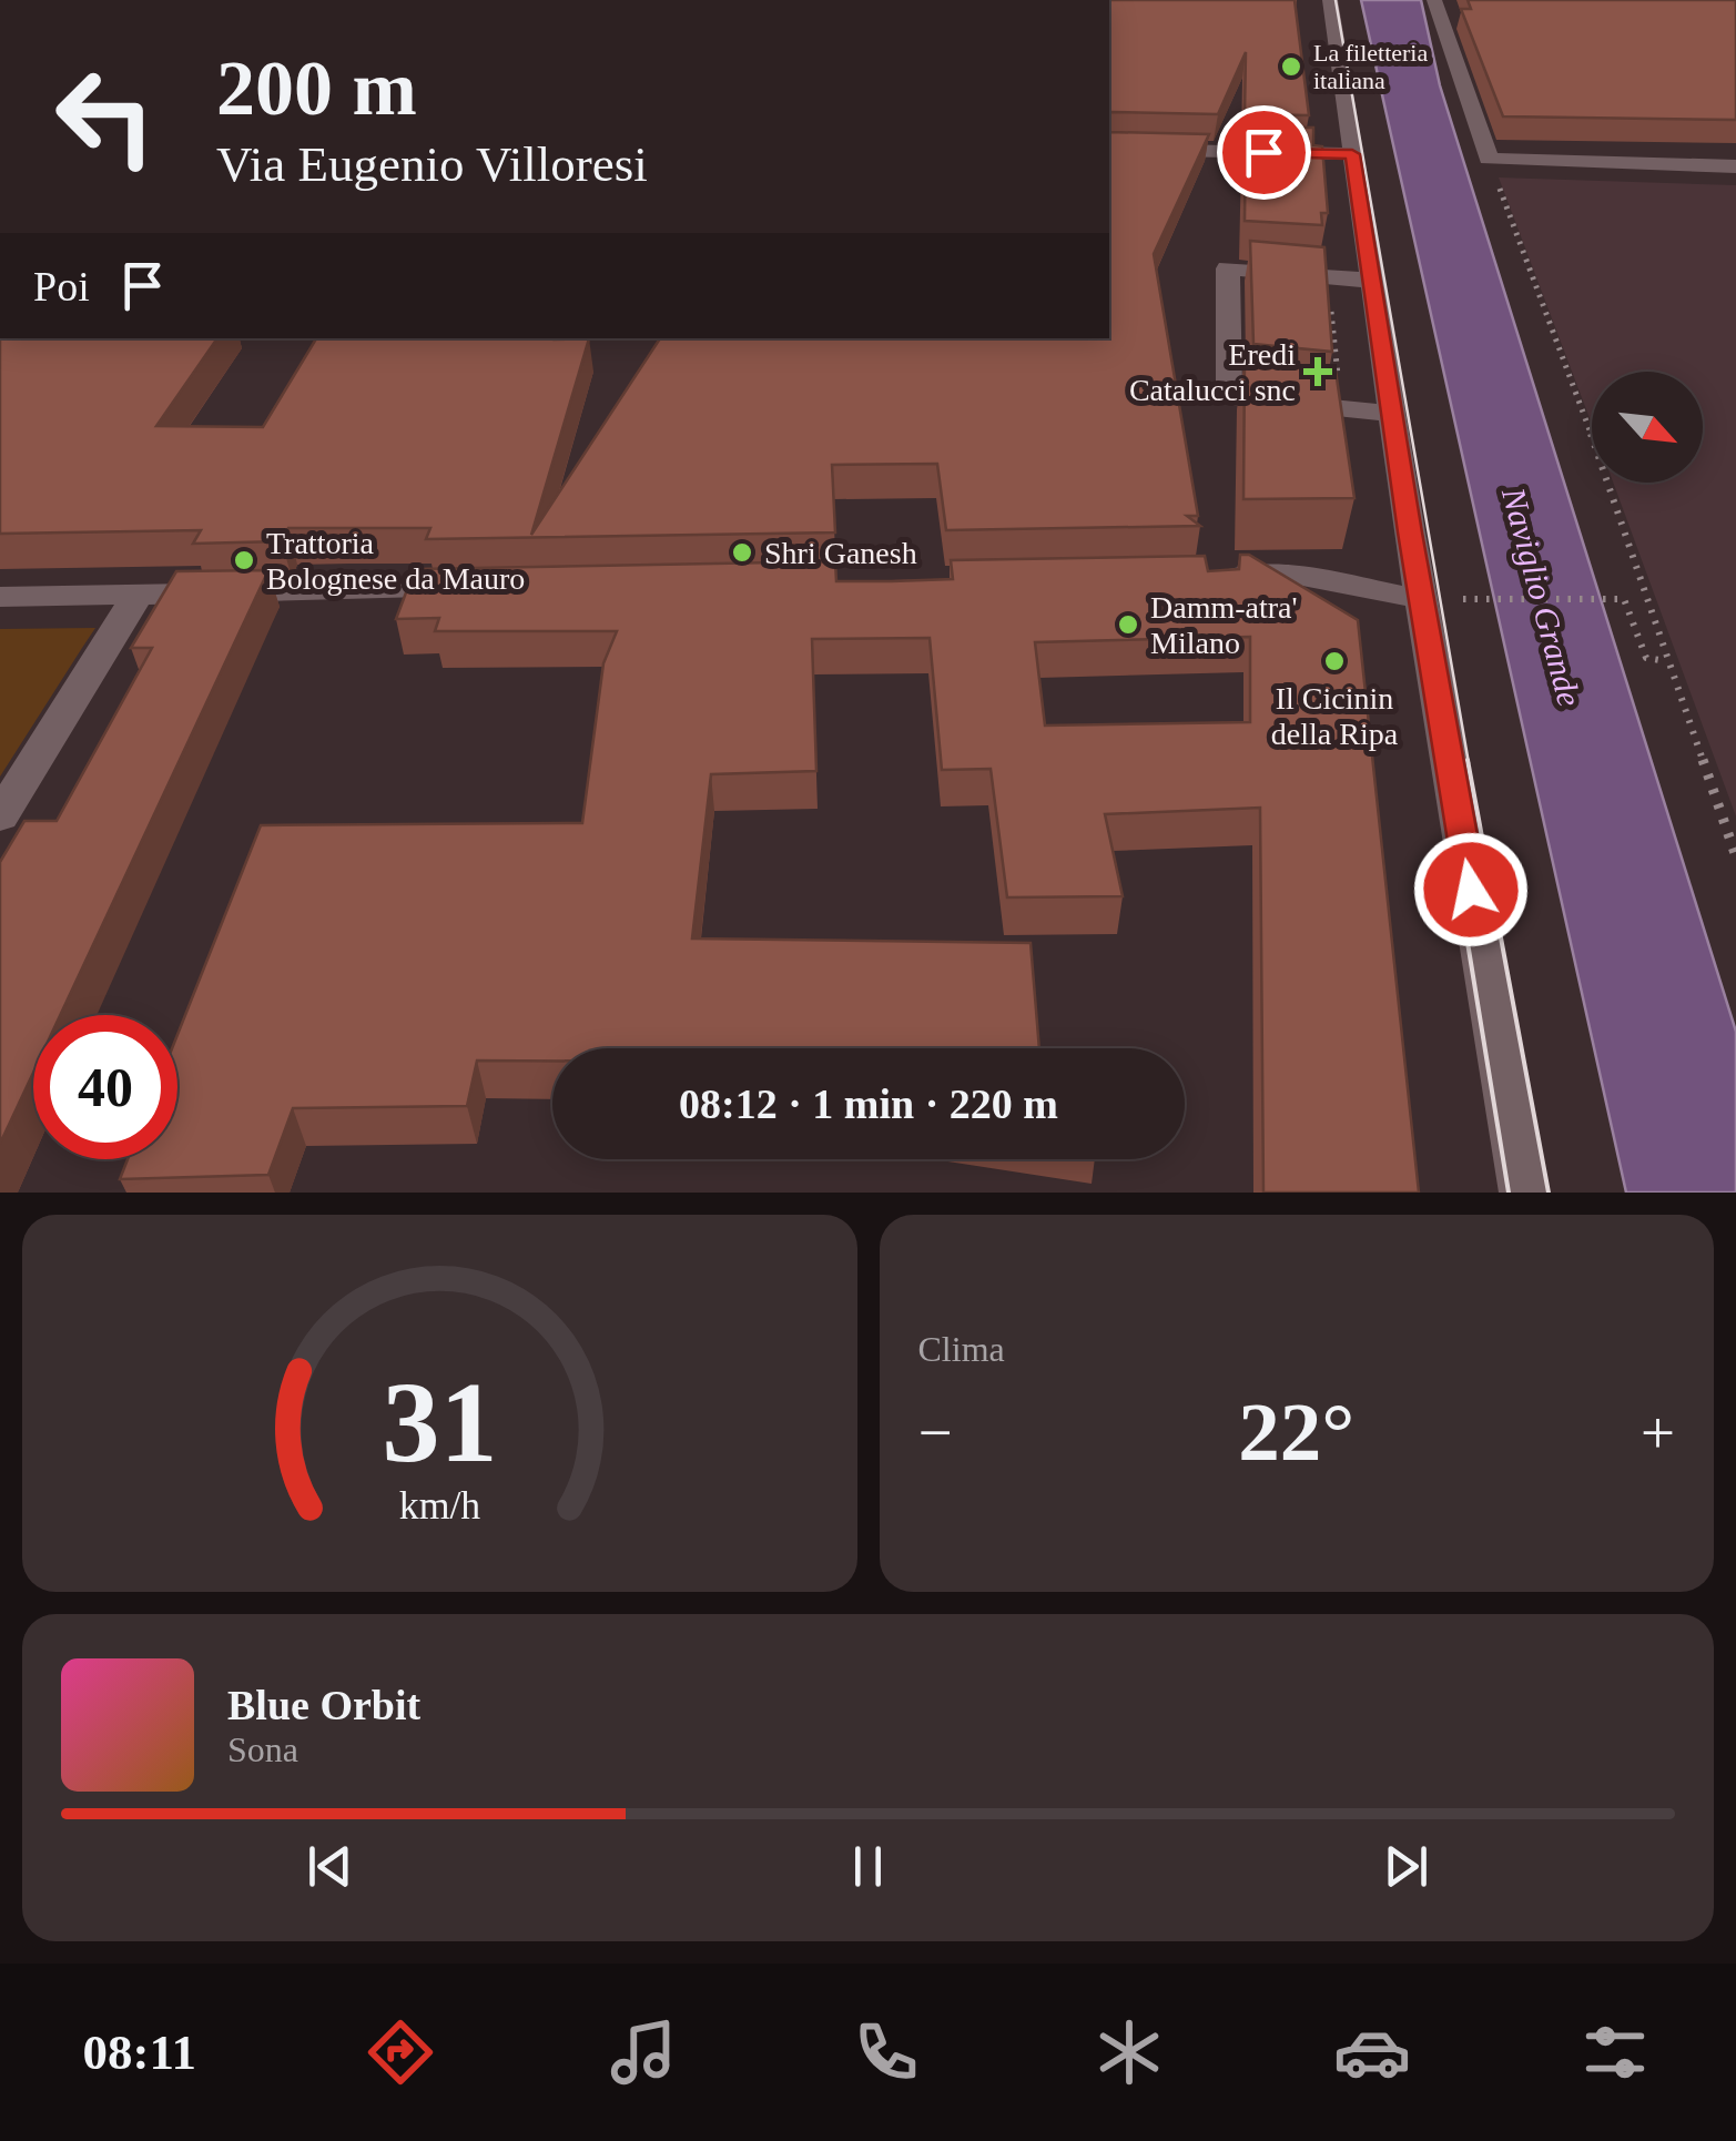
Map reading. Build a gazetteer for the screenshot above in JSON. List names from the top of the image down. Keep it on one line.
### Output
{"water":["Naviglio Grande"],"places":{"other":["La filetteria italiana","Shri Ganesh","Trattoria Bolognese da Mauro","Damm-atra' Milano","Il Cicinin della Ripa"],"health":["Eredi Catalucci snc"]},"north":"bottom right","page":{"turn":["200 m","Via Eugenio Villoresi"],"then":"Poi","limit":"40","trip":"08:12 · 1 min · 220 m","tile":"Clima","heat":["−","22°","+"],"song":["Blue Orbit","Sona"],"tabs":"08:11","gauge":["31","km/h"]}}
